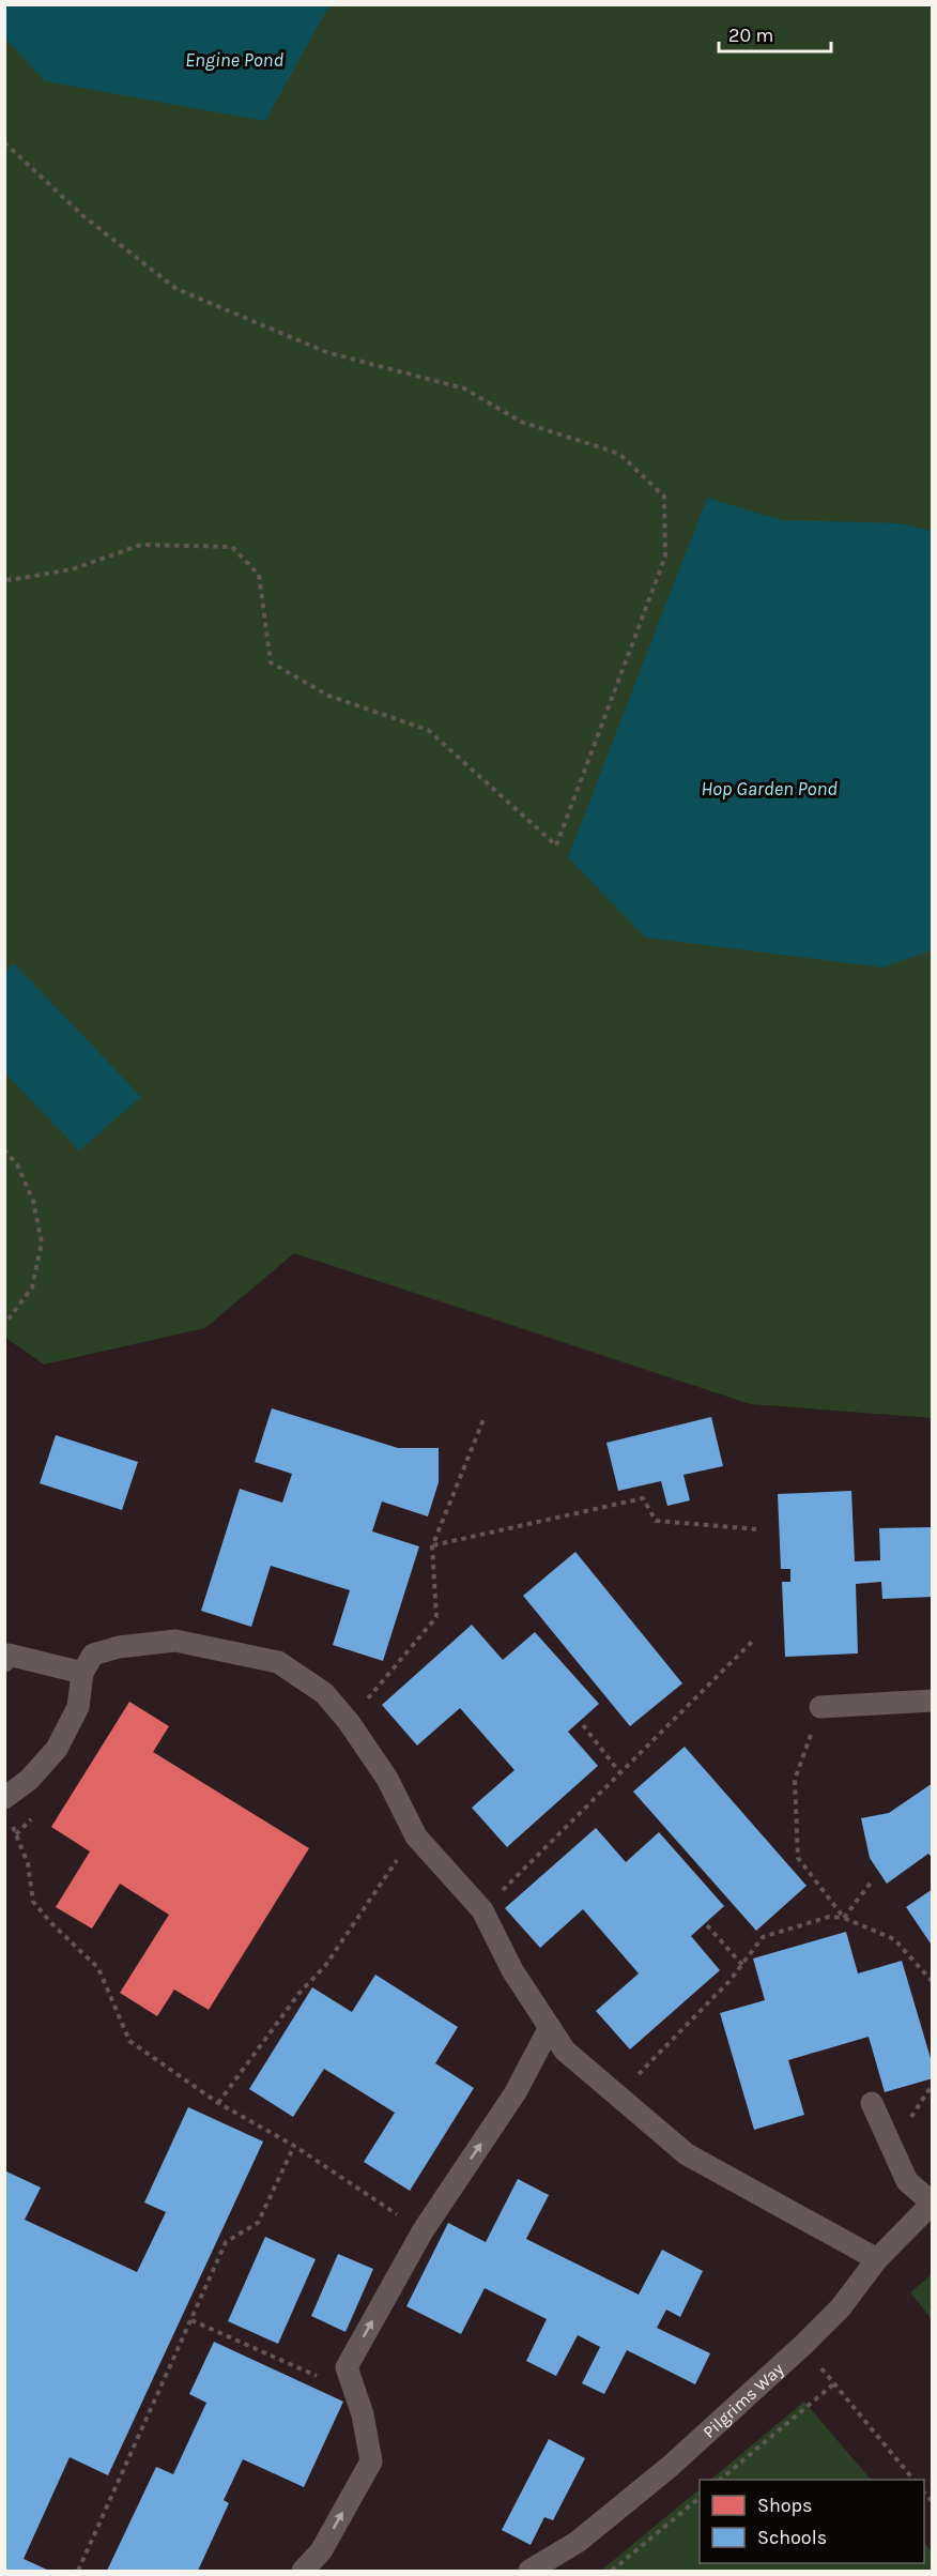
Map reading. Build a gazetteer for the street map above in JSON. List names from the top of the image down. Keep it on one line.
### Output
{"streets":{"lane":["Pilgrims Way"]},"water":["Engine Pond","Hop Garden Pond"],"legend":["Shops","Schools"],"scale_bar":"20 m"}
